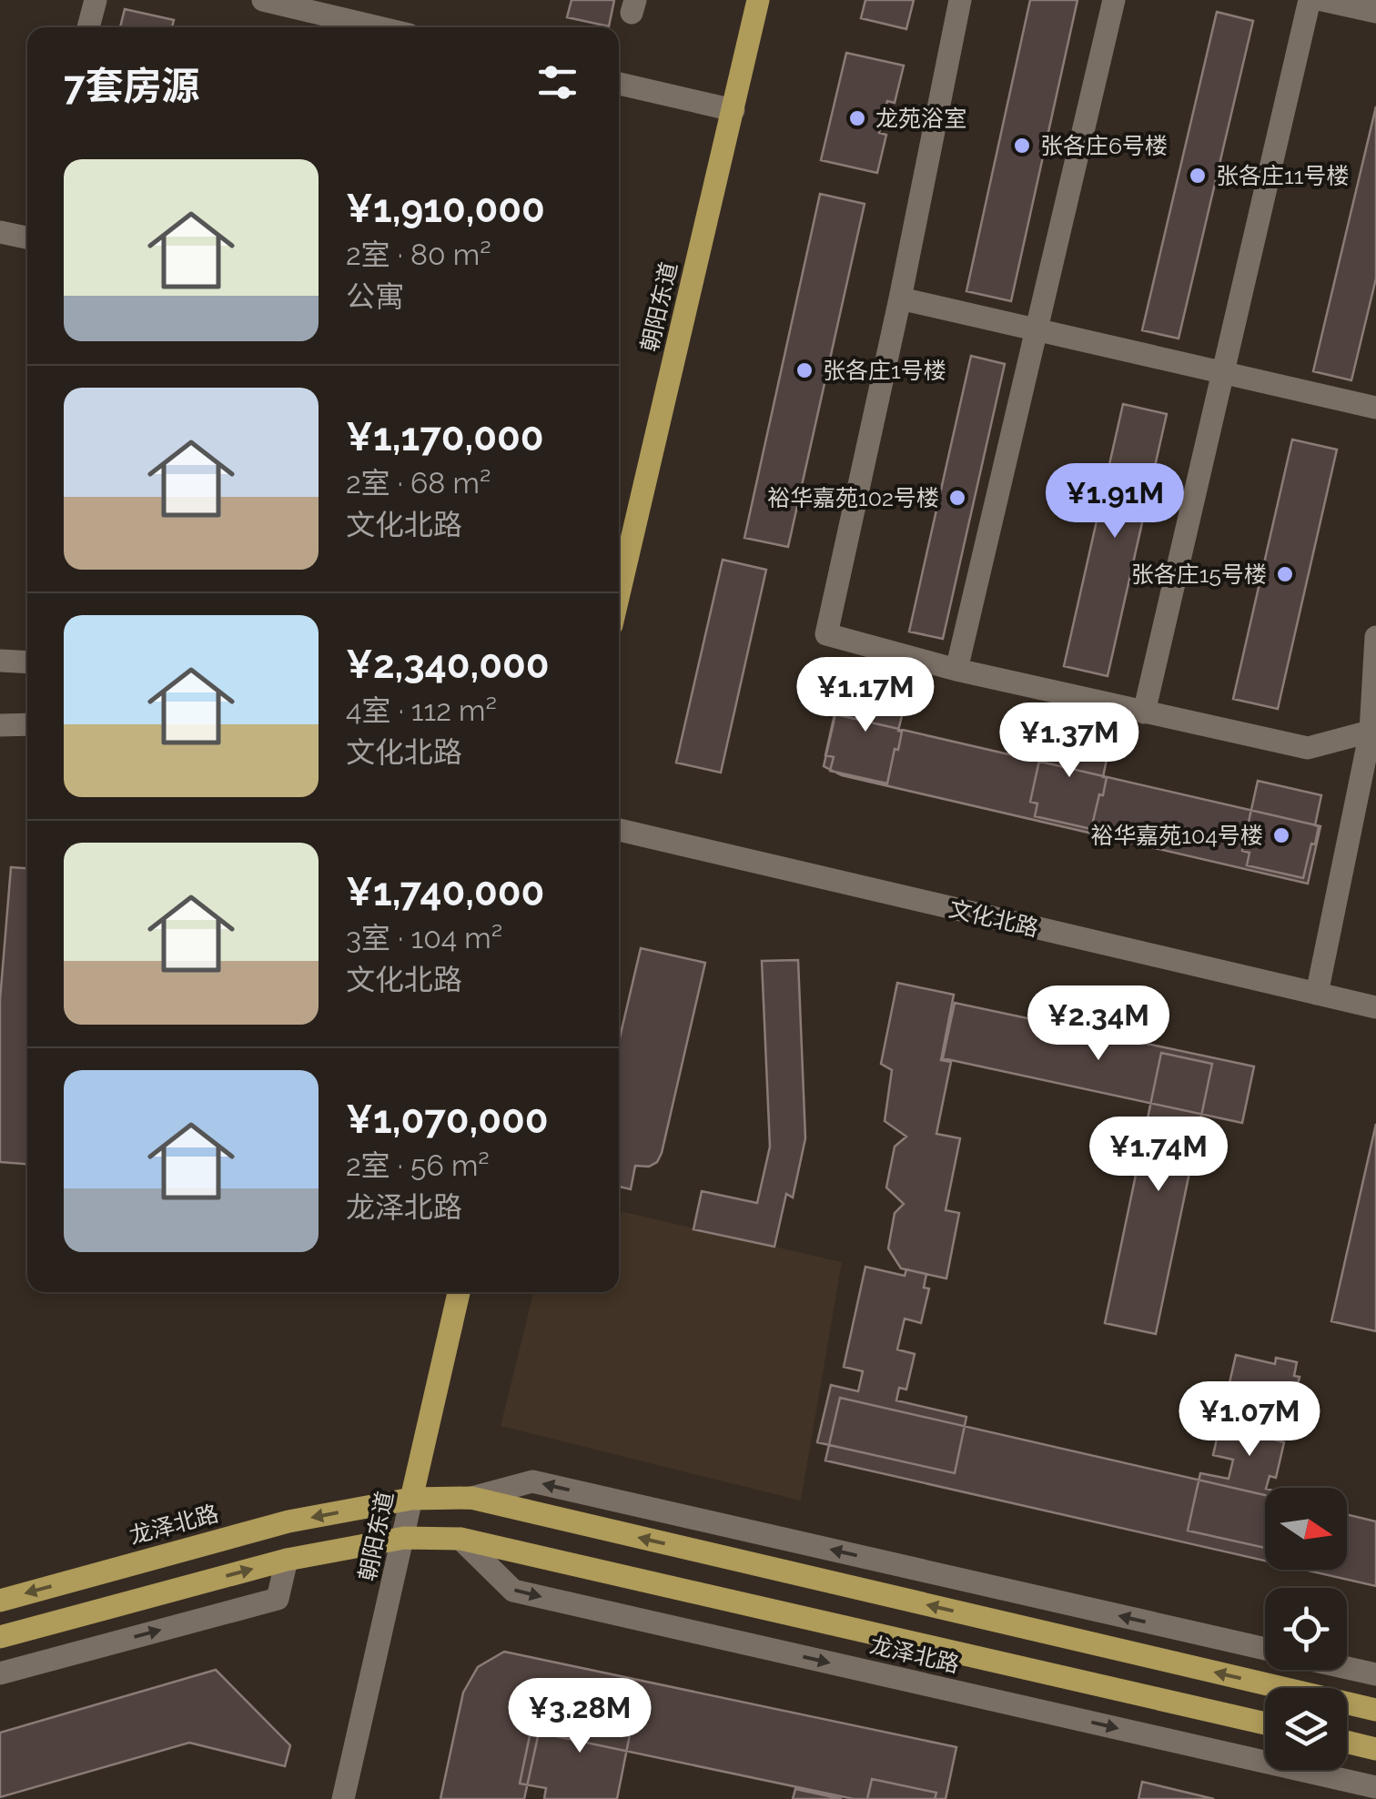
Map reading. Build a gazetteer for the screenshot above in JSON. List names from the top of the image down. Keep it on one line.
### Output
{"streets":{"main road":["朝阳东道","龙泽北路"],"street":["文化北路"]},"crossings":[["朝阳东道","龙泽北路"]],"places":["龙苑浴室","张各庄6号楼","张各庄11号楼","张各庄1号楼","裕华嘉苑102号楼","张各庄15号楼","裕华嘉苑104号楼"],"north":"right","page":{"heading":"7套房源","list":[{"name":"¥1,910,000","note":"2室 · 80 m² · 公寓"},{"name":"¥1,170,000","note":"2室 · 68 m² · 文化北路"},{"name":"¥2,340,000","note":"4室 · 112 m² · 文化北路"},{"name":"¥1,740,000","note":"3室 · 104 m² · 文化北路"},{"name":"¥1,070,000","note":"2室 · 56 m² · 龙泽北路"}],"price":["¥1.91M","¥1.17M","¥1.37M","¥2.34M","¥1.74M","¥1.07M","¥3.28M"]}}
